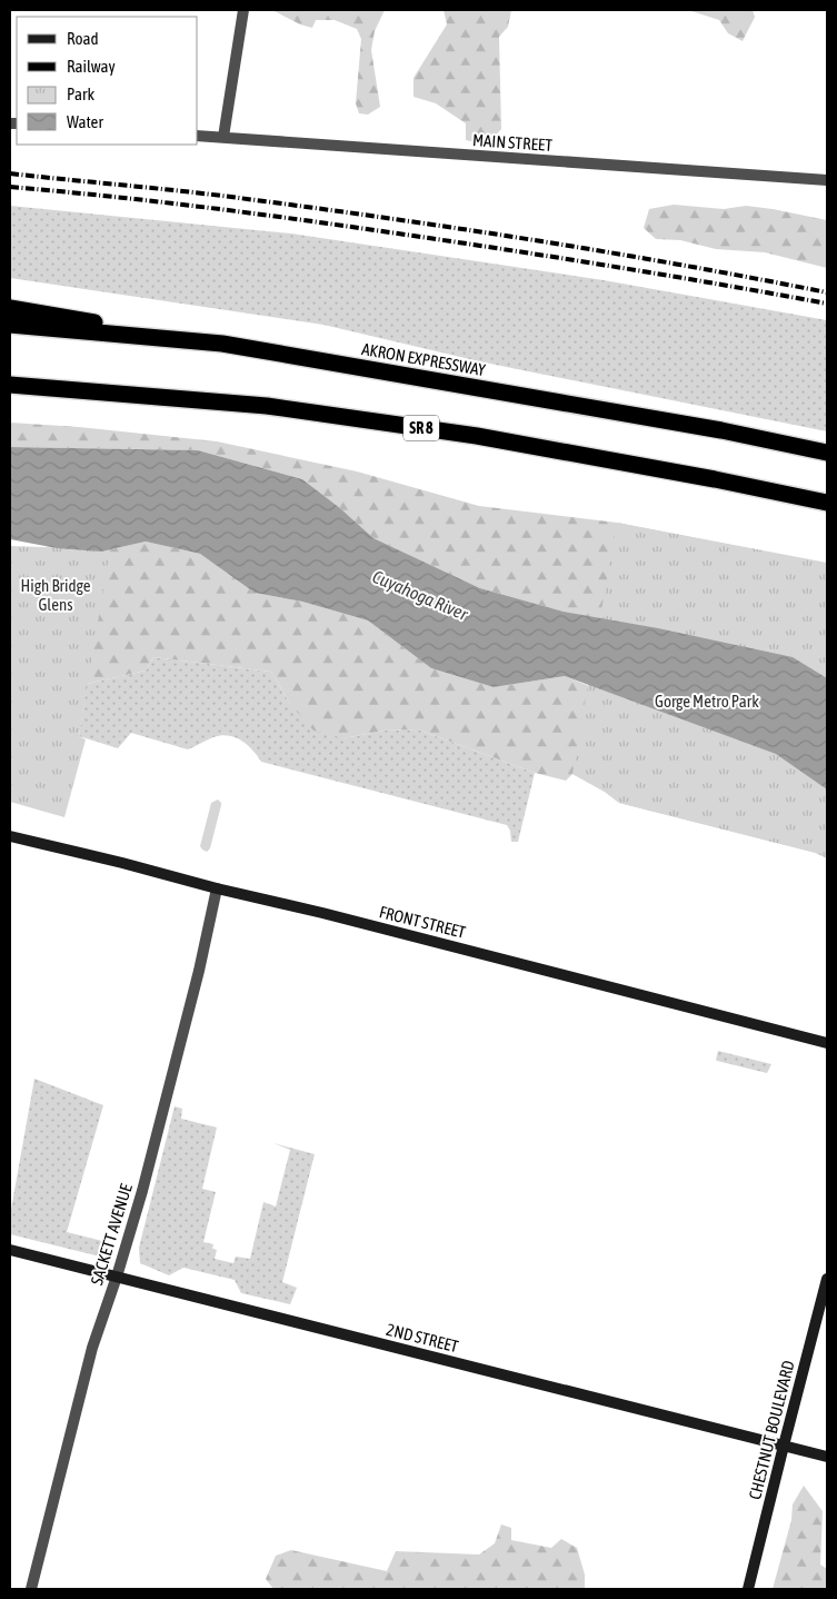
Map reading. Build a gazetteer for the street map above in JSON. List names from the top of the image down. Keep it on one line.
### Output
{"streets":{"highway":["AKRON EXPRESSWAY","SR 8"],"street":["MAIN STREET","FRONT STREET","SACKETT AVENUE","2ND STREET","CHESTNUT BOULEVARD"]},"crossings":[["FRONT STREET","SACKETT AVENUE"],["SACKETT AVENUE","2ND STREET"],["2ND STREET","CHESTNUT BOULEVARD"]],"water":["Cuyahoga River"],"parks":["High Bridge Glens","Gorge Metro Park"],"legend":["Road","Railway","Park","Water"]}
